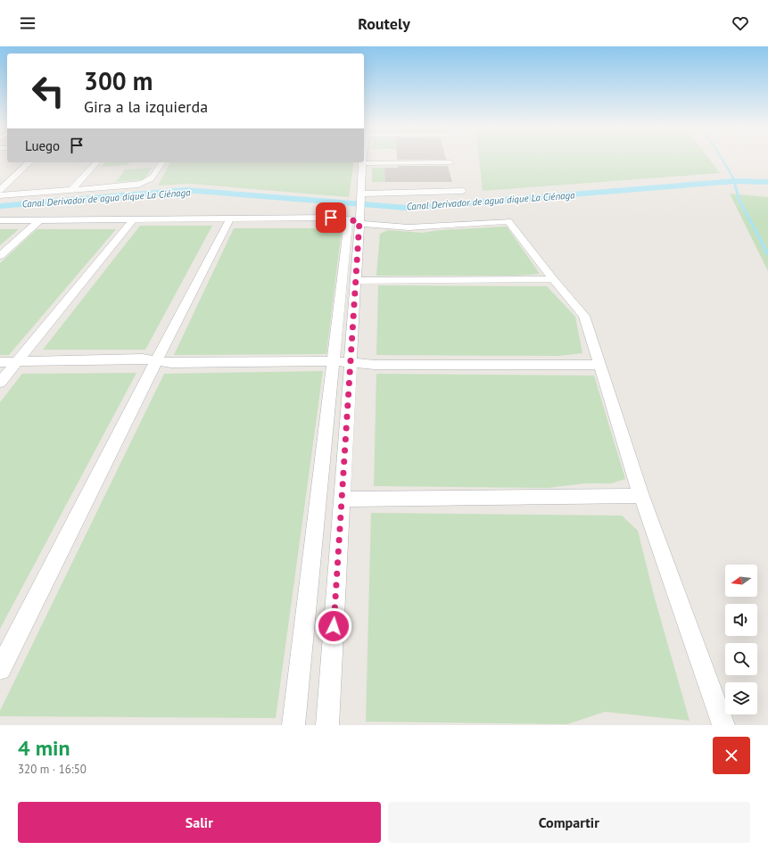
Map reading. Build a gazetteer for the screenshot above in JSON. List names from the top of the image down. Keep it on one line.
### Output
{"water":["Canal Derivador de agua dique La Ciénaga"],"north":"left","page":{"header":"Routely","turn":["300 m","Gira a la izquierda"],"then":"Luego","heading":["4 min","320 m · 16:50"],"buttons":["Salir","Compartir"]}}
